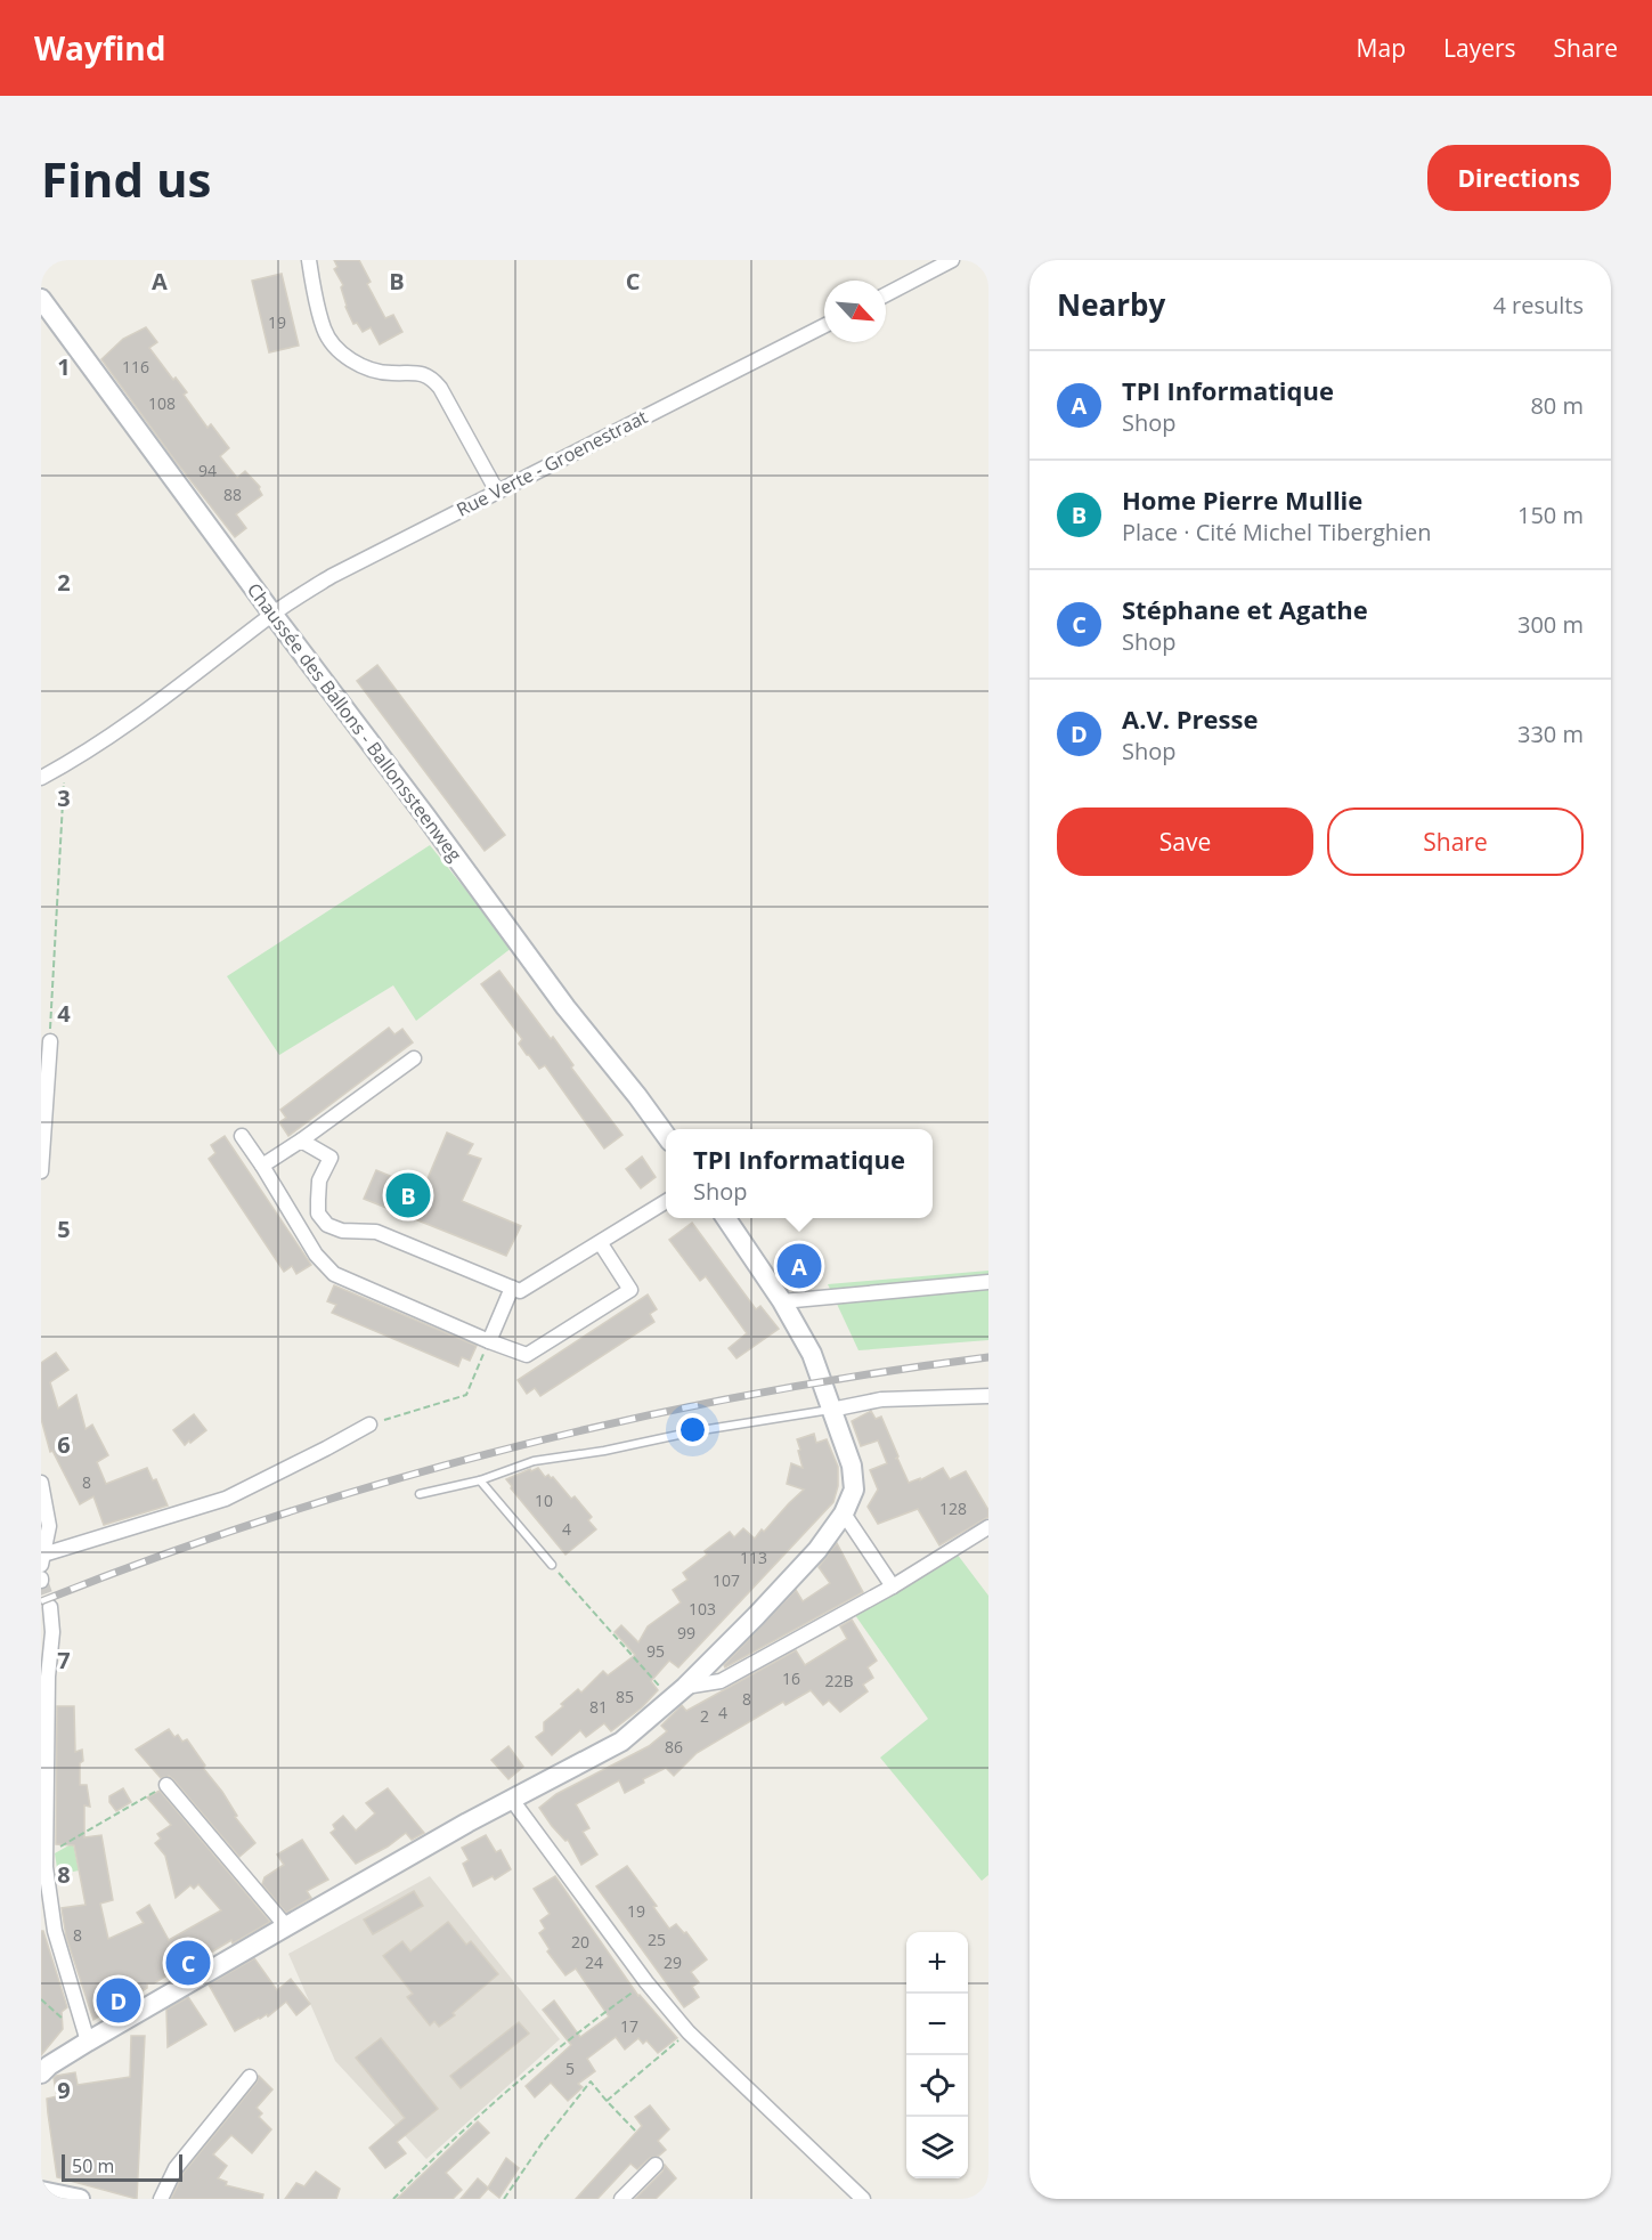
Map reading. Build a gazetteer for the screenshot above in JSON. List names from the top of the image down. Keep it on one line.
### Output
{"streets":{"street":["Rue Verte - Groenestraat","Chaussée des Ballons - Ballonssteenweg"]},"crossings":[["Rue Verte - Groenestraat","Chaussée des Ballons - Ballonssteenweg"]],"house_numbers":["19","116","108","94","88","8","10","128","4","113","107","103","99","95","16","22B","85","8","81","4","2","86","19","8","25","20","24","29","17","5"],"scale_bar":"50 m","north":"bottom right","page":{"header":"Wayfind","nav":["Map","Layers","Share"],"buttons":["Directions",["Save","Share"]],"title":"Find us","heading":["Nearby","4 results"],"list":[{"mark":"A","name":"TPI Informatique","note":"Shop","value":"80 m"},{"mark":"B","name":"Home Pierre Mullie","note":"Place · Cité Michel Tiberghien","value":"150 m"},{"mark":"C","name":"Stéphane et Agathe","note":"Shop","value":"300 m"},{"mark":"D","name":"A.V. Presse","note":"Shop","value":"330 m"}],"popup":["TPI Informatique","Shop"],"pins":["B","A","C","D"],"map_buttons":["+","−"],"scale":"50 m"},"grid":{"columns":["A","B","C"],"rows":["1","2","3","4","5","6","7","8","9"]}}
